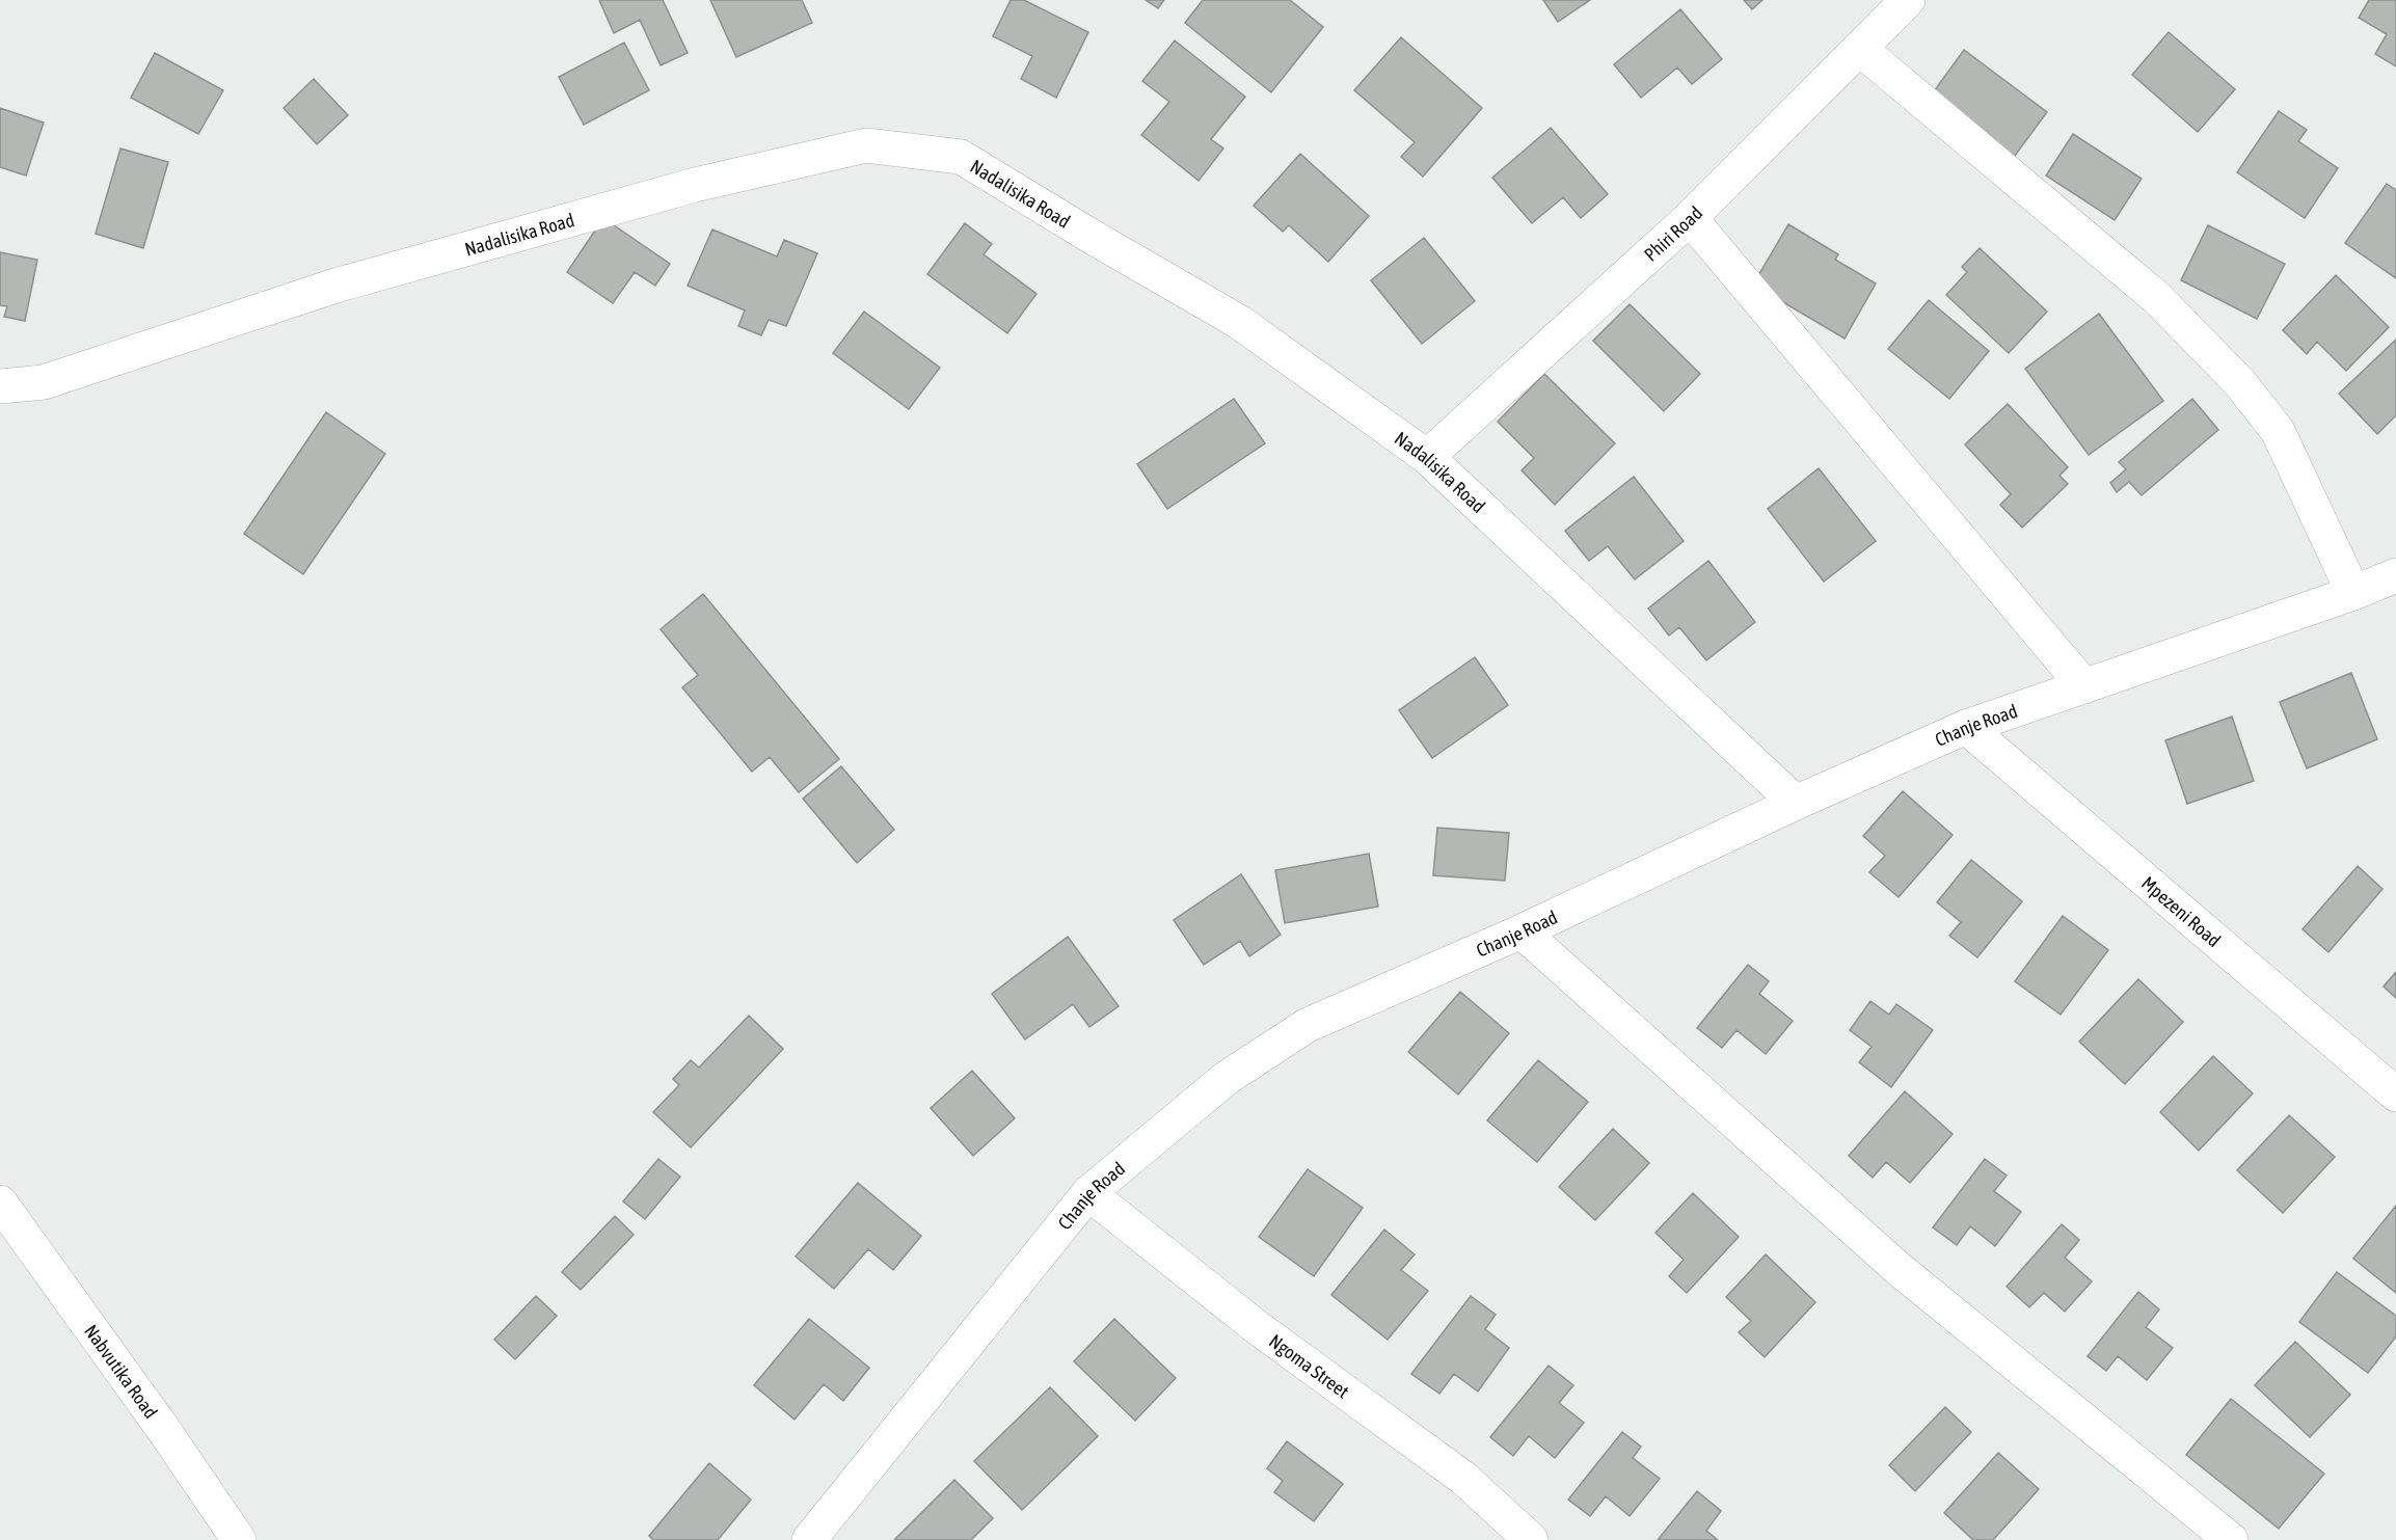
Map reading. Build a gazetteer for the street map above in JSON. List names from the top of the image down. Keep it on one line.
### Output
{"streets":{"street":["Nadalisika Road","Phiri Road","Chanje Road","Mpezeni Road","Ngoma Street","Nabvutika Road"]},"crossings":[["Nadalisika Road","Phiri Road"],["Nadalisika Road","Chanje Road"],["Chanje Road","Mpezeni Road"],["Chanje Road","Ngoma Street"]]}
